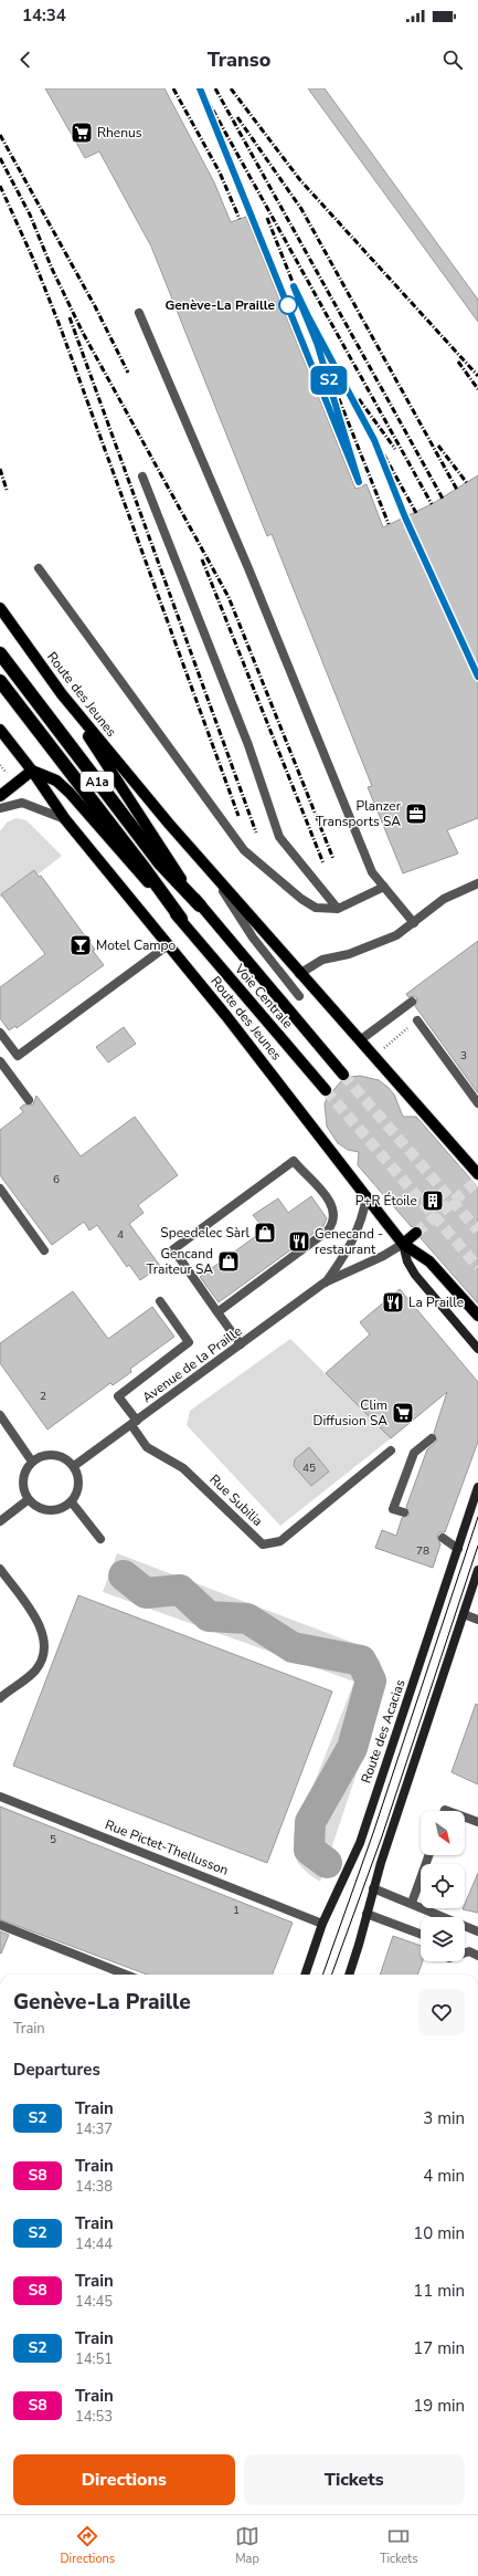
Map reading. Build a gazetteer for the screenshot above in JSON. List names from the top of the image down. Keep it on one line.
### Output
{"streets":{"highway":["A1a"],"main road":["Route des Jeunes","Voie Centrale","Route des Acacias"],"street":["Avenue de la Praille","Rue Subilia","Rue Pictet-Thellusson"]},"crossings":[["Route des Jeunes","Voie Centrale"],["Route des Jeunes","Avenue de la Praille"],["A1a","Voie Centrale"],["Avenue de la Praille","Rue Subilia"],["Route des Acacias","Rue Pictet-Thellusson"]],"places":{"supermarket":["Rhenus","Clim Diffusion SA"],"other":["Genève-La Praille"],"office":["Planzer Transports SA"],"bar":["Motel Campo"],"building":["P+R Étoile"],"shop":["Speedelec Sàrl","Gencand Traiteur SA"],"restaurant":["Genecand - restaurant","La Praille"]},"house_numbers":["3","6","4","2","45","78","5","1"],"north":"bottom right","page":{"status":"14:34","header":"Transo","on_map":"S2","heading":[["Genève-La Praille","Train"],"Departures"],"list":[{"mark":"S2","name":"Train","note":"14:37","value":"3 min"},{"mark":"S8","name":"Train","note":"14:38","value":"4 min"},{"mark":"S2","name":"Train","note":"14:44","value":"10 min"},{"mark":"S8","name":"Train","note":"14:45","value":"11 min"},{"mark":"S2","name":"Train","note":"14:51","value":"17 min"},{"mark":"S8","name":"Train","note":"14:53","value":"19 min"}],"buttons":["Directions","Tickets"],"tabs":["Directions","Map","Tickets"]}}
